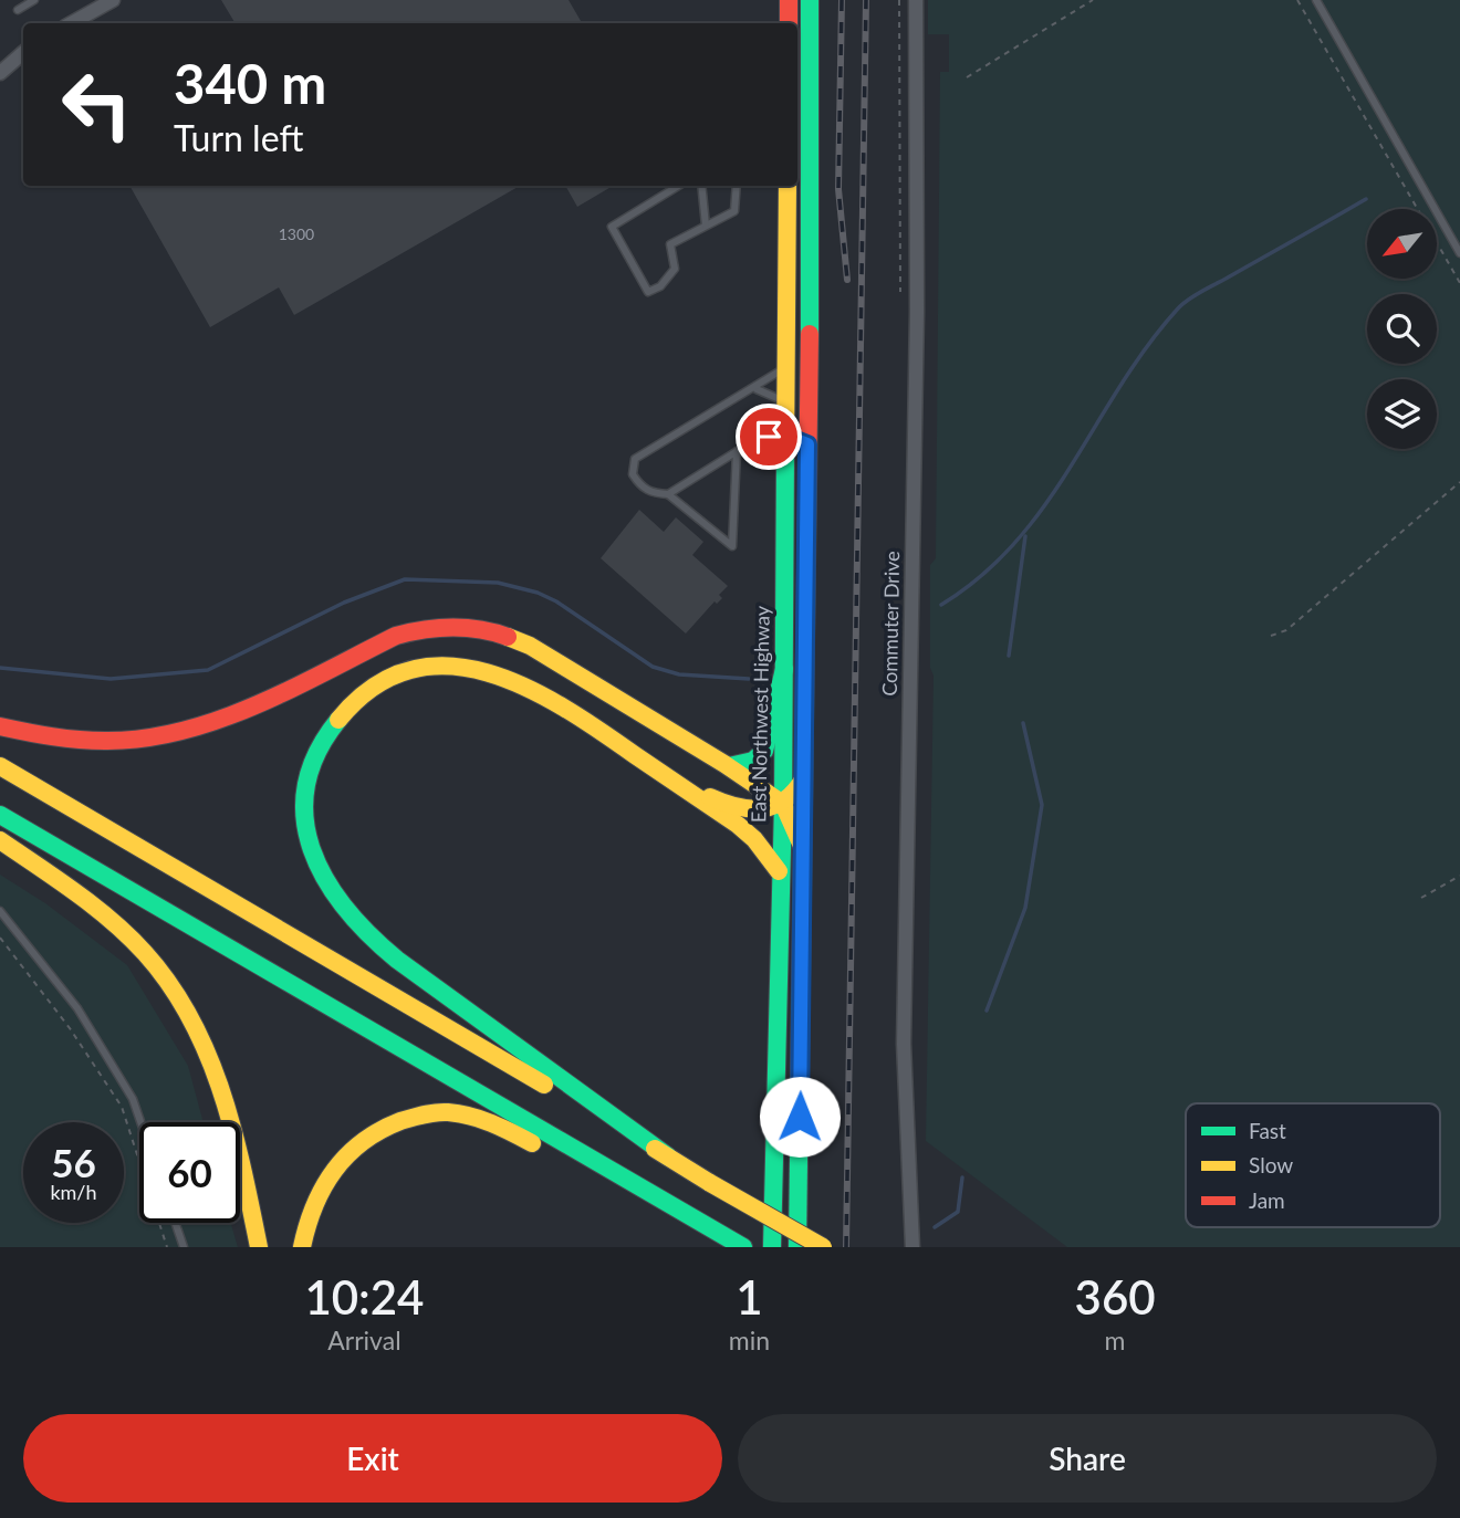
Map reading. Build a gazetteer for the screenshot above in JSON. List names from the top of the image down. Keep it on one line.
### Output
{"streets":{"main road":["East Northwest Highway"],"street":["Commuter Drive"]},"house_numbers":["1300"],"legend":["Fast","Slow","Jam"],"north":"bottom left","page":{"turn":["340 m","Turn left"],"speed":"56 km/h","limit":"60","eta":["10:24","Arrival","1","min","360","m"],"buttons":["Exit","Share"]}}
